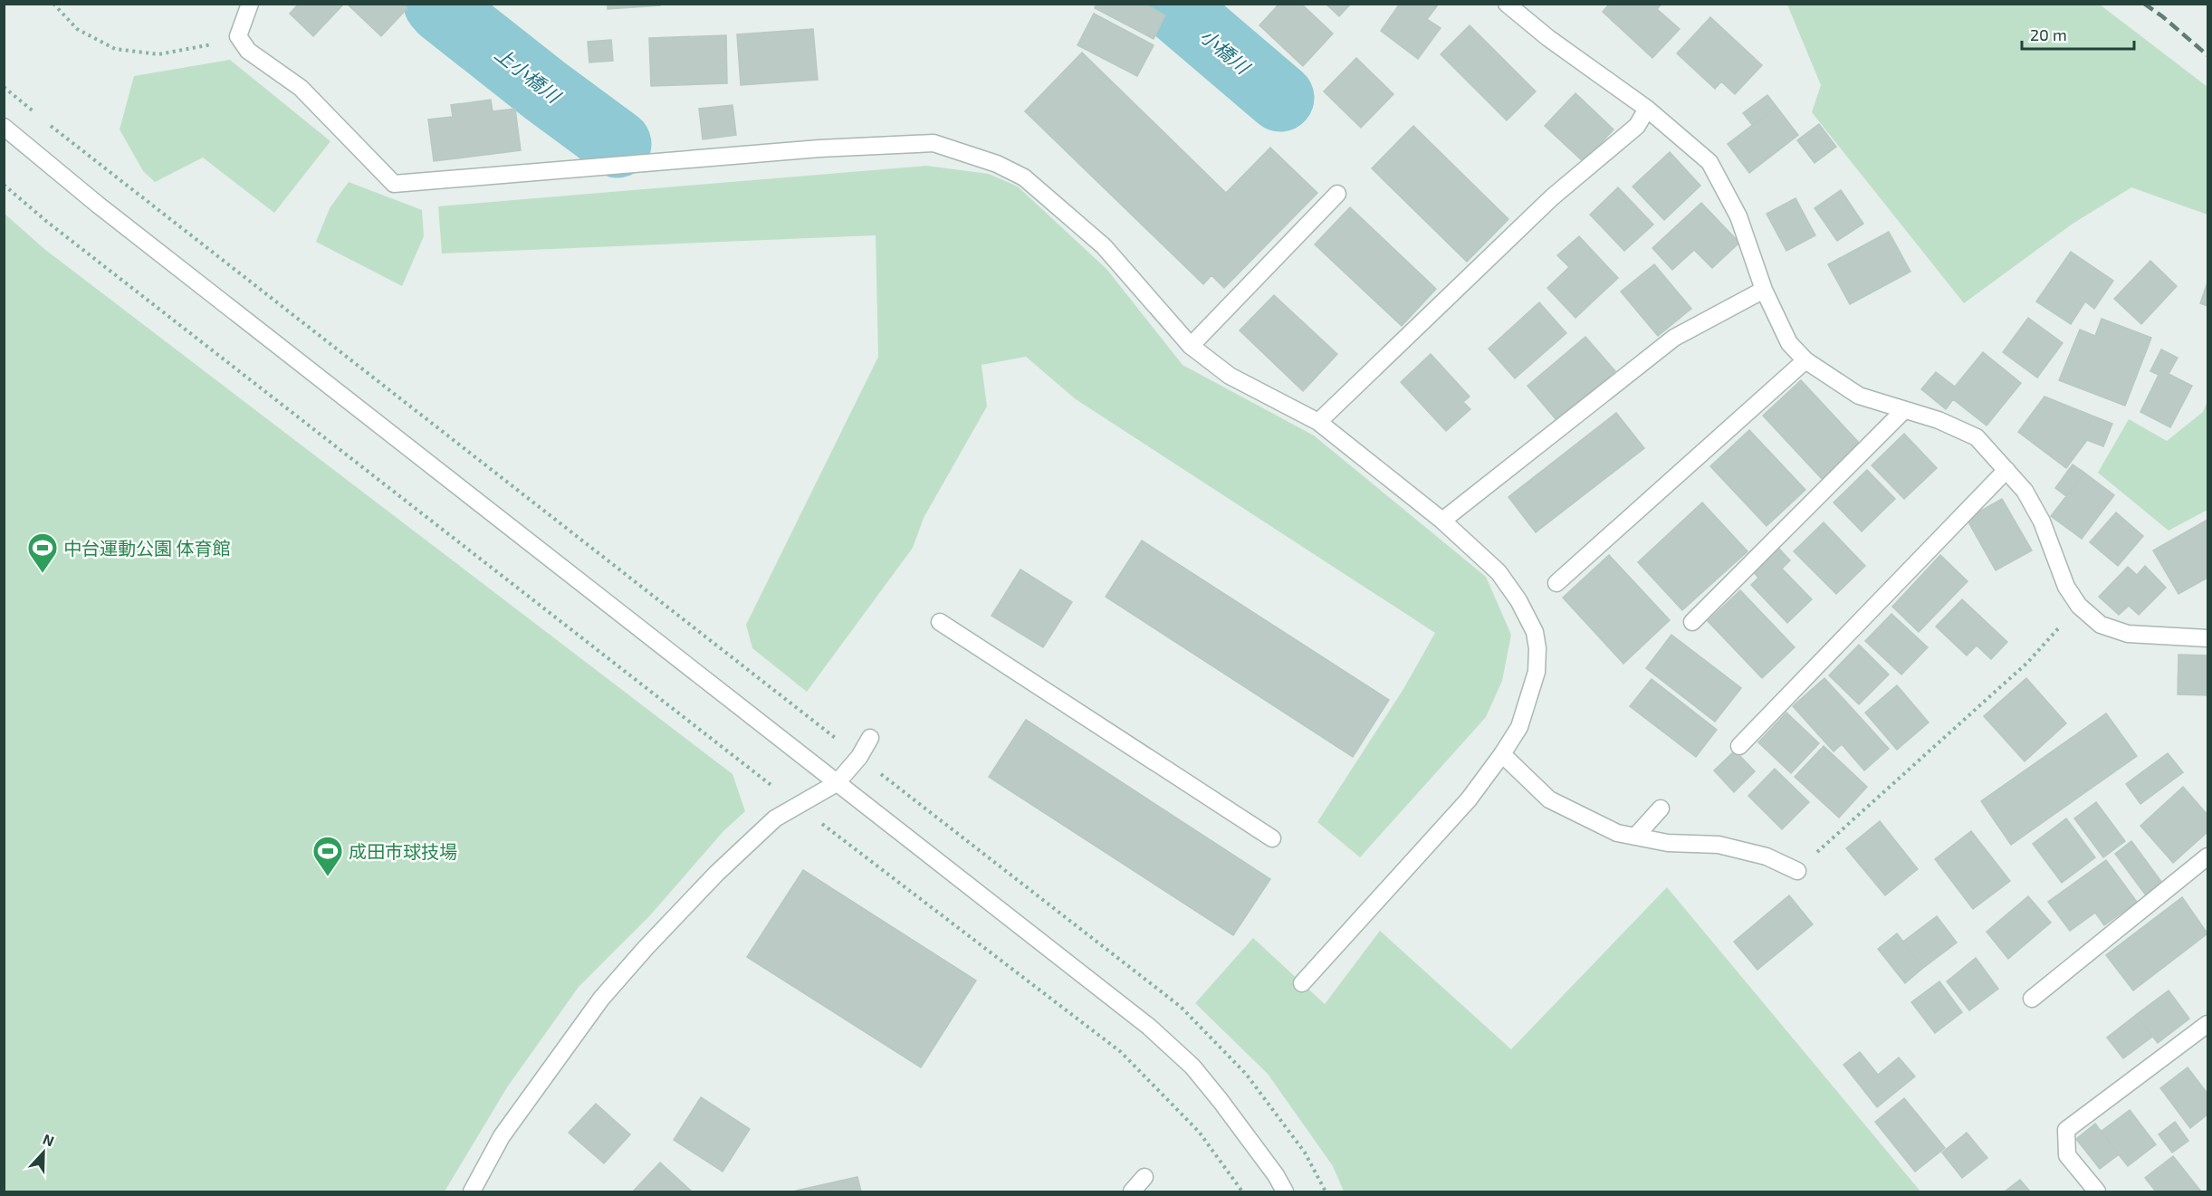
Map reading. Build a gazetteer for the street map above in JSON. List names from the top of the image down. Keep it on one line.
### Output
{"water":["小橋川","上小橋川"],"places":{"sports":["中台運動公園 体育館","成田市球技場"]},"scale_bar":"20 m","north":"top"}
